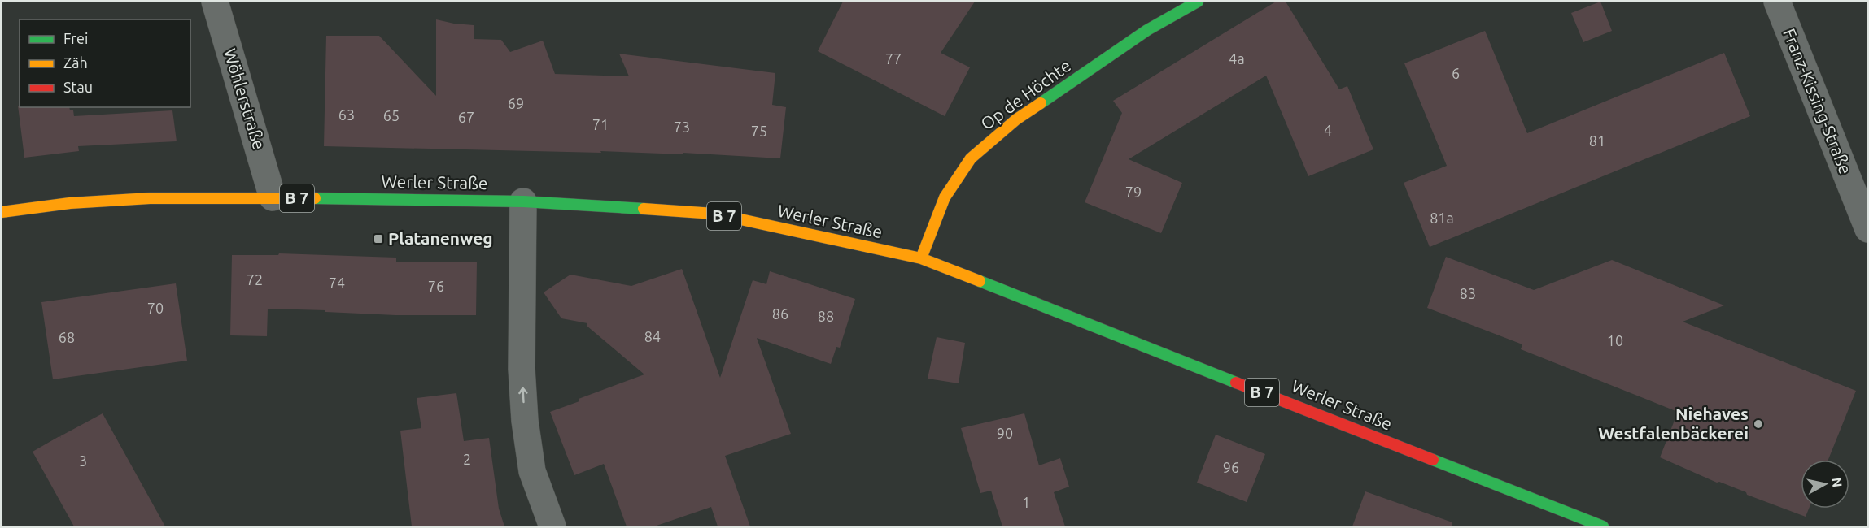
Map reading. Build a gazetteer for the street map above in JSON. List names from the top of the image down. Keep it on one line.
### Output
{"streets":{"main road":["Op de Höchte","Werler Straße","B 7"],"street":["Wöhlerstraße","Franz-Kissing-Straße"]},"crossings":[["Op de Höchte","Werler Straße"],["Wöhlerstraße","Werler Straße"]],"places":{"transit":["Platanenweg"],"other":["Niehaves Westfalenbäckerei"]},"house_numbers":["77","4a","6","69","63","65","67","71","73","4","75","81","79","81a","72","74","76","83","70","86","88","84","68","10","90","2","3","96","1"],"legend":["Frei","Zäh","Stau"],"north":"right"}
